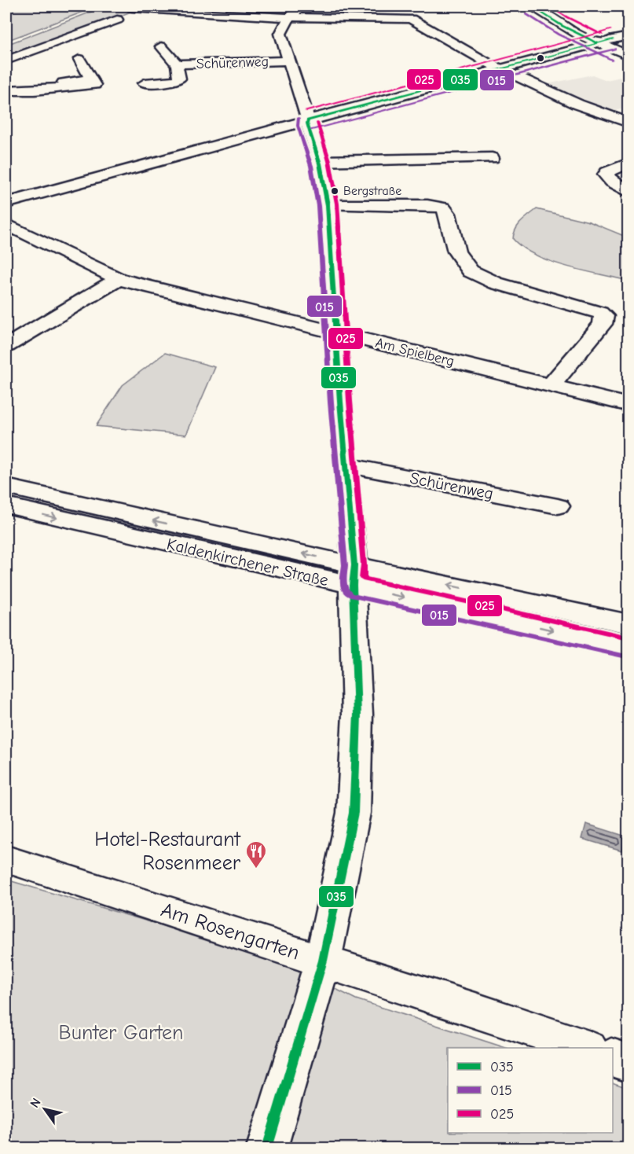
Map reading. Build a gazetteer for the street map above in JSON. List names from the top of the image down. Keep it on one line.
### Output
{"streets":{"street":["Schürenweg","Am Spielberg","Kaldenkirchener Straße","Am Rosengarten"]},"crossings":[["Schürenweg","Am Spielberg"],["Schürenweg","Kaldenkirchener Straße"],["Schürenweg","Am Rosengarten"]],"parks":["Bunter Garten"],"places":{"other":["Bergstraße"],"restaurant":["Hotel-Restaurant Rosenmeer"]},"lines":["transit line 035","transit line 025","transit line 015"],"legend":["035","015","025"],"north":"top left"}
